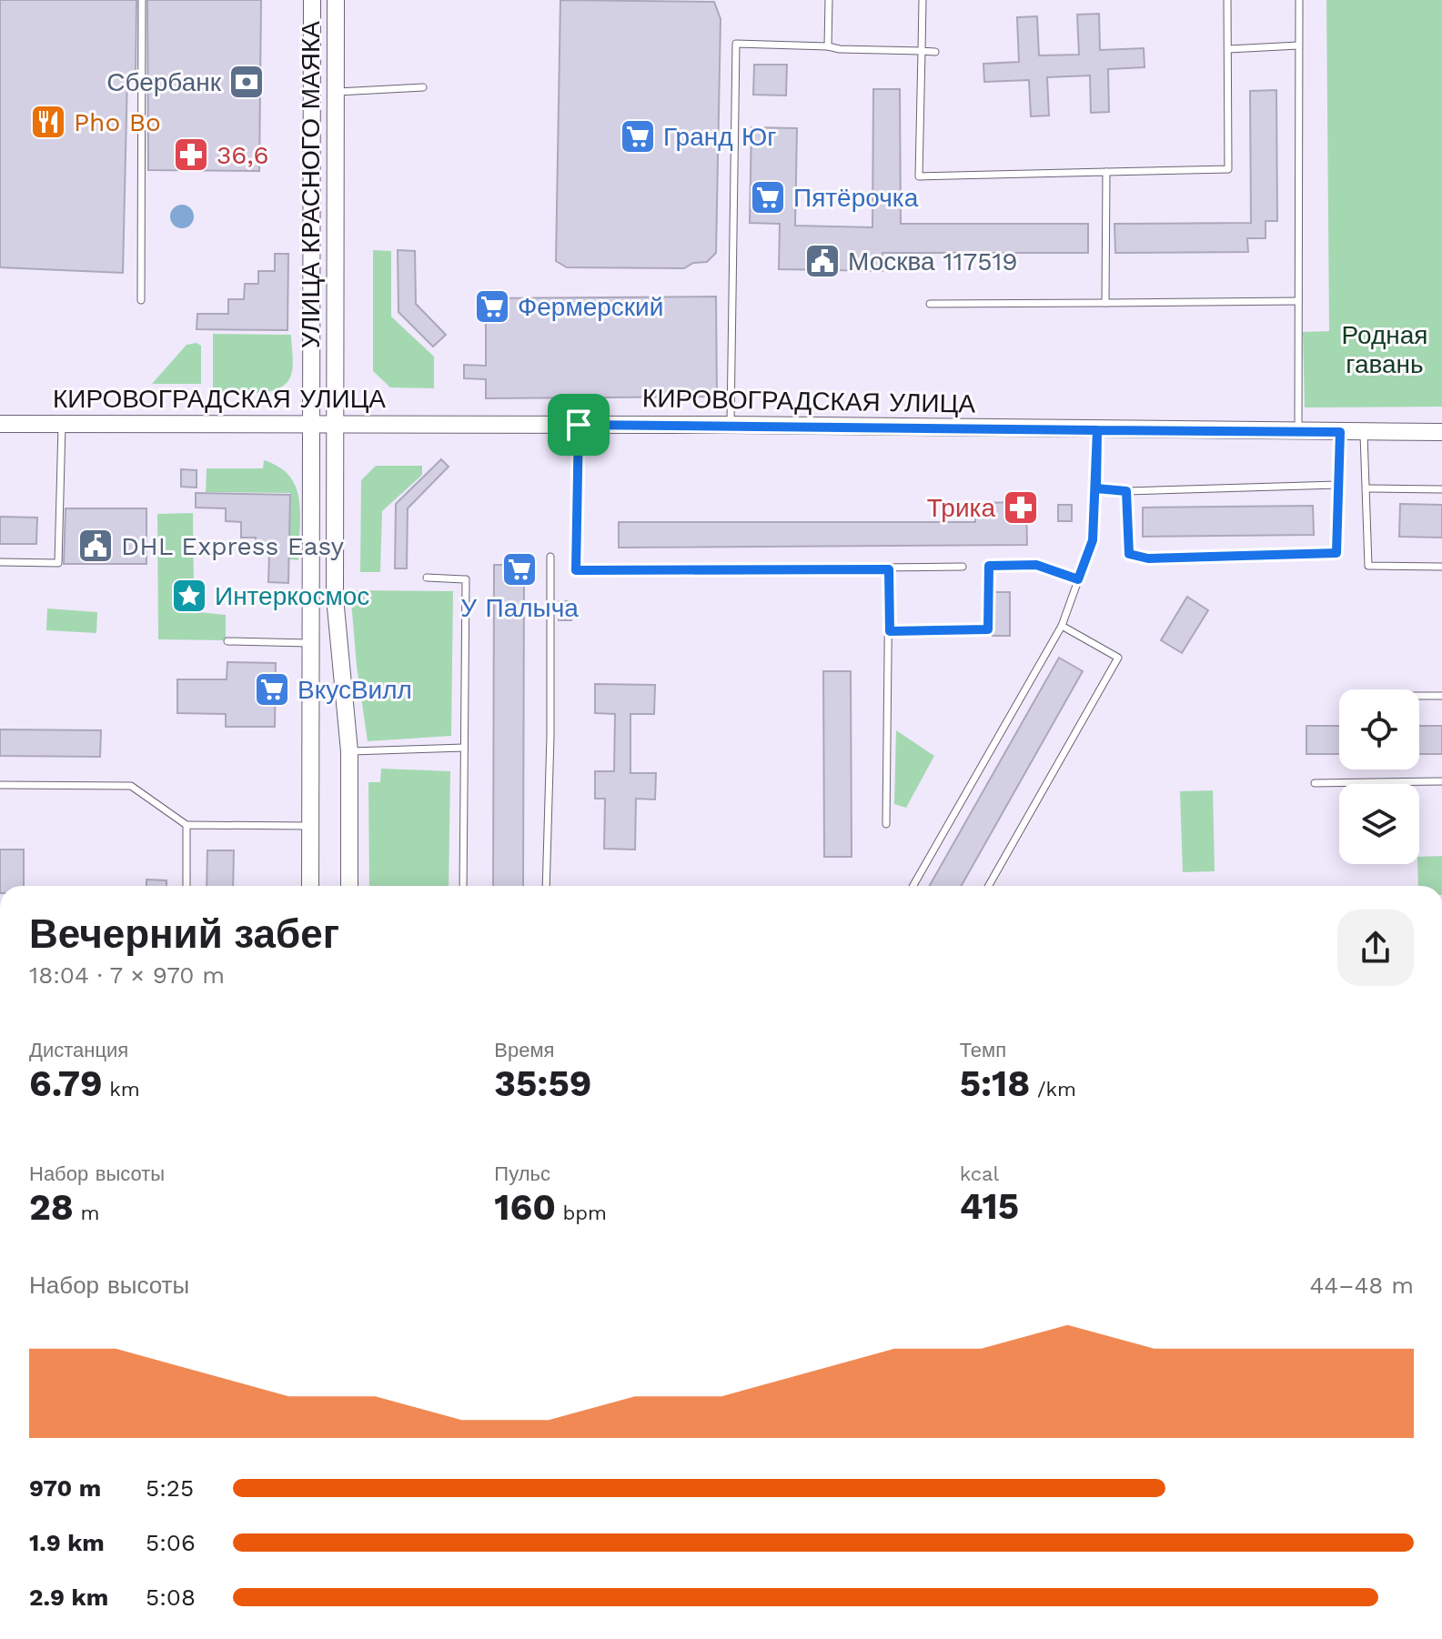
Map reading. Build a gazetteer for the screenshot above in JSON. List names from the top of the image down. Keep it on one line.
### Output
{"streets":{"street":["УЛИЦА КРАСНОГО МАЯКА","КИРОВОГРАДСКАЯ УЛИЦА"]},"crossings":[["УЛИЦА КРАСНОГО МАЯКА","КИРОВОГРАДСКАЯ УЛИЦА"]],"parks":["Родная гавань"],"places":{"bank":["Сбербанк"],"restaurant":["Pho Bo"],"supermarket":["Гранд Юг","Пятёрочка","Фермерский","У Палыча","ВкусВилл"],"pharmacy":["36,6","Трика"],"public building":["Москва 117519","DHL Express Easy"],"place":["Интеркосмос"]},"page":{"heading":["Вечерний забег","18:04 · 7 × 970 m"],"stats":[["Дистанция","6.79 km"],["Время","35:59"],["Темп","5:18 /km"],["Набор высоты","28 m"],["Пульс","160 bpm"],["kcal","415"]],"chart":["Набор высоты","44–48 m"],"list":[{"name":"970 m","note":"5:25"},{"name":"1.9 km","note":"5:06"},{"name":"2.9 km","note":"5:08"}]}}
